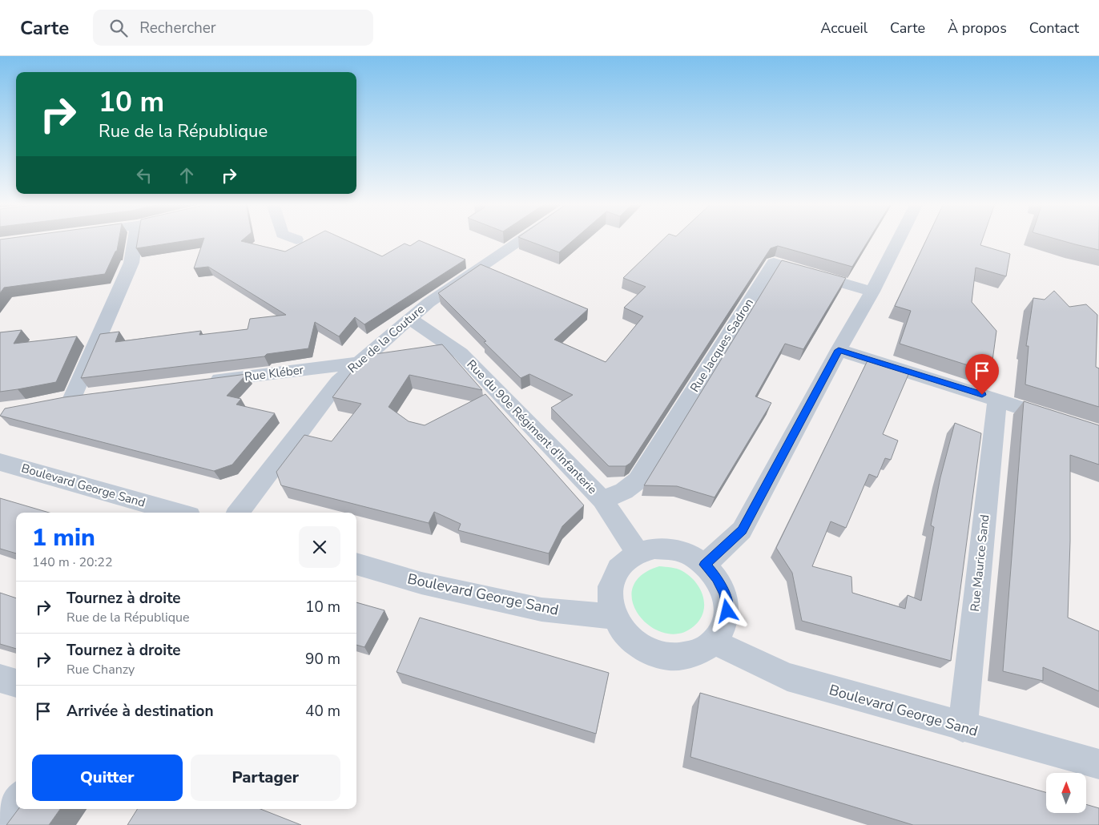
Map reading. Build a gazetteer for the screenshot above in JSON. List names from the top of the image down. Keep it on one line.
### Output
{"streets":{"street":["Rue de la Couture","Rue Jacques Sadron","Rue Kléber","Rue du 90e Régiment d'Infanterie","Boulevard George Sand","Rue Maurice Sand"]},"crossings":[["Rue de la Couture","Rue Kléber"],["Rue de la Couture","Rue du 90e Régiment d'Infanterie"],["Rue Jacques Sadron","Rue du 90e Régiment d'Infanterie"],["Rue du 90e Régiment d'Infanterie","Boulevard George Sand"],["Boulevard George Sand","Rue Maurice Sand"]],"north":"top","page":{"header":"Carte","search":"Rechercher","nav":["Accueil","Carte","À propos","Contact"],"turn":["10 m","Rue de la République"],"heading":["1 min","140 m · 20:22"],"list":[{"name":"Tournez à droite","note":"Rue de la République","value":"10 m"},{"name":"Tournez à droite","note":"Rue Chanzy","value":"90 m"},{"name":"Arrivée à destination","value":"40 m"}],"buttons":["Quitter","Partager"]}}
